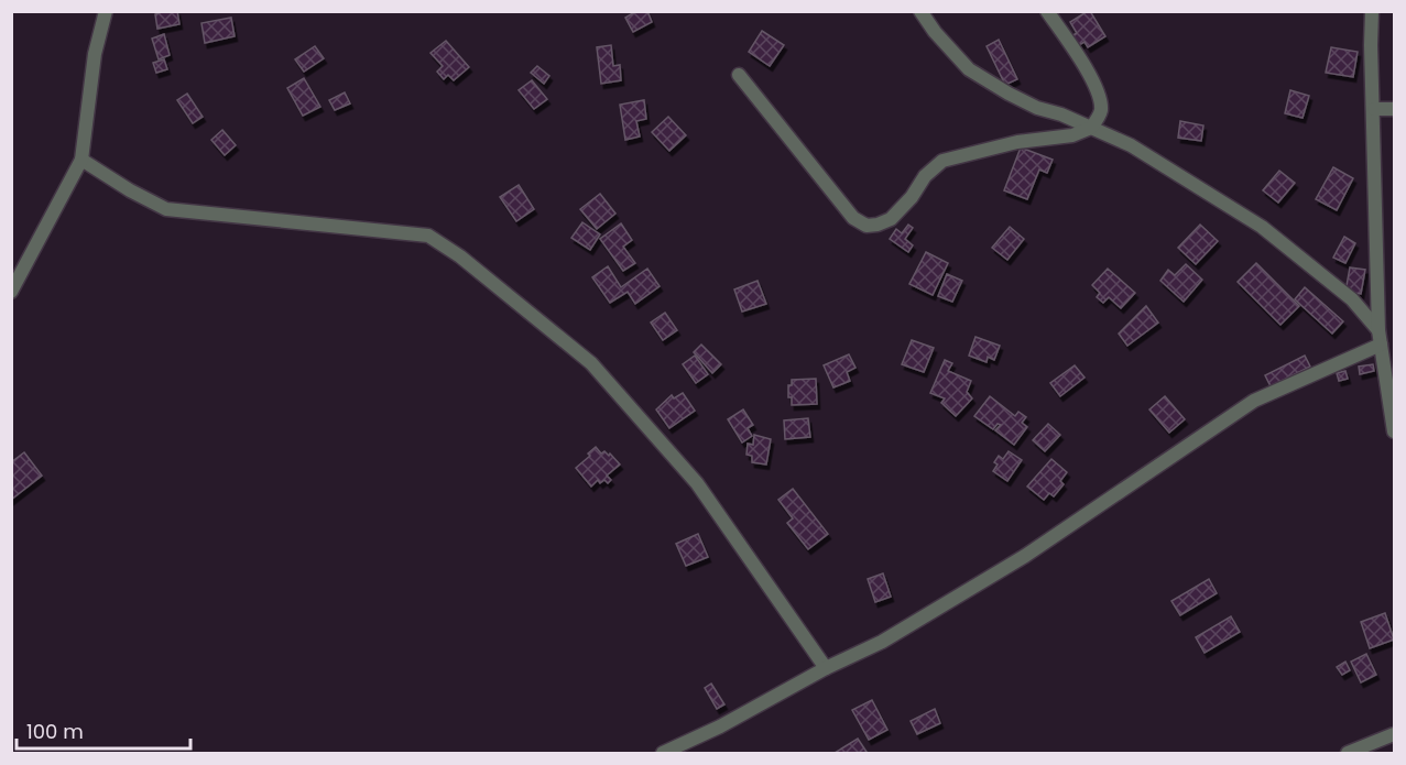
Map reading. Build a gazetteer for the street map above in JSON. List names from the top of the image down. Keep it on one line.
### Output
{"scale_bar":"100 m"}
